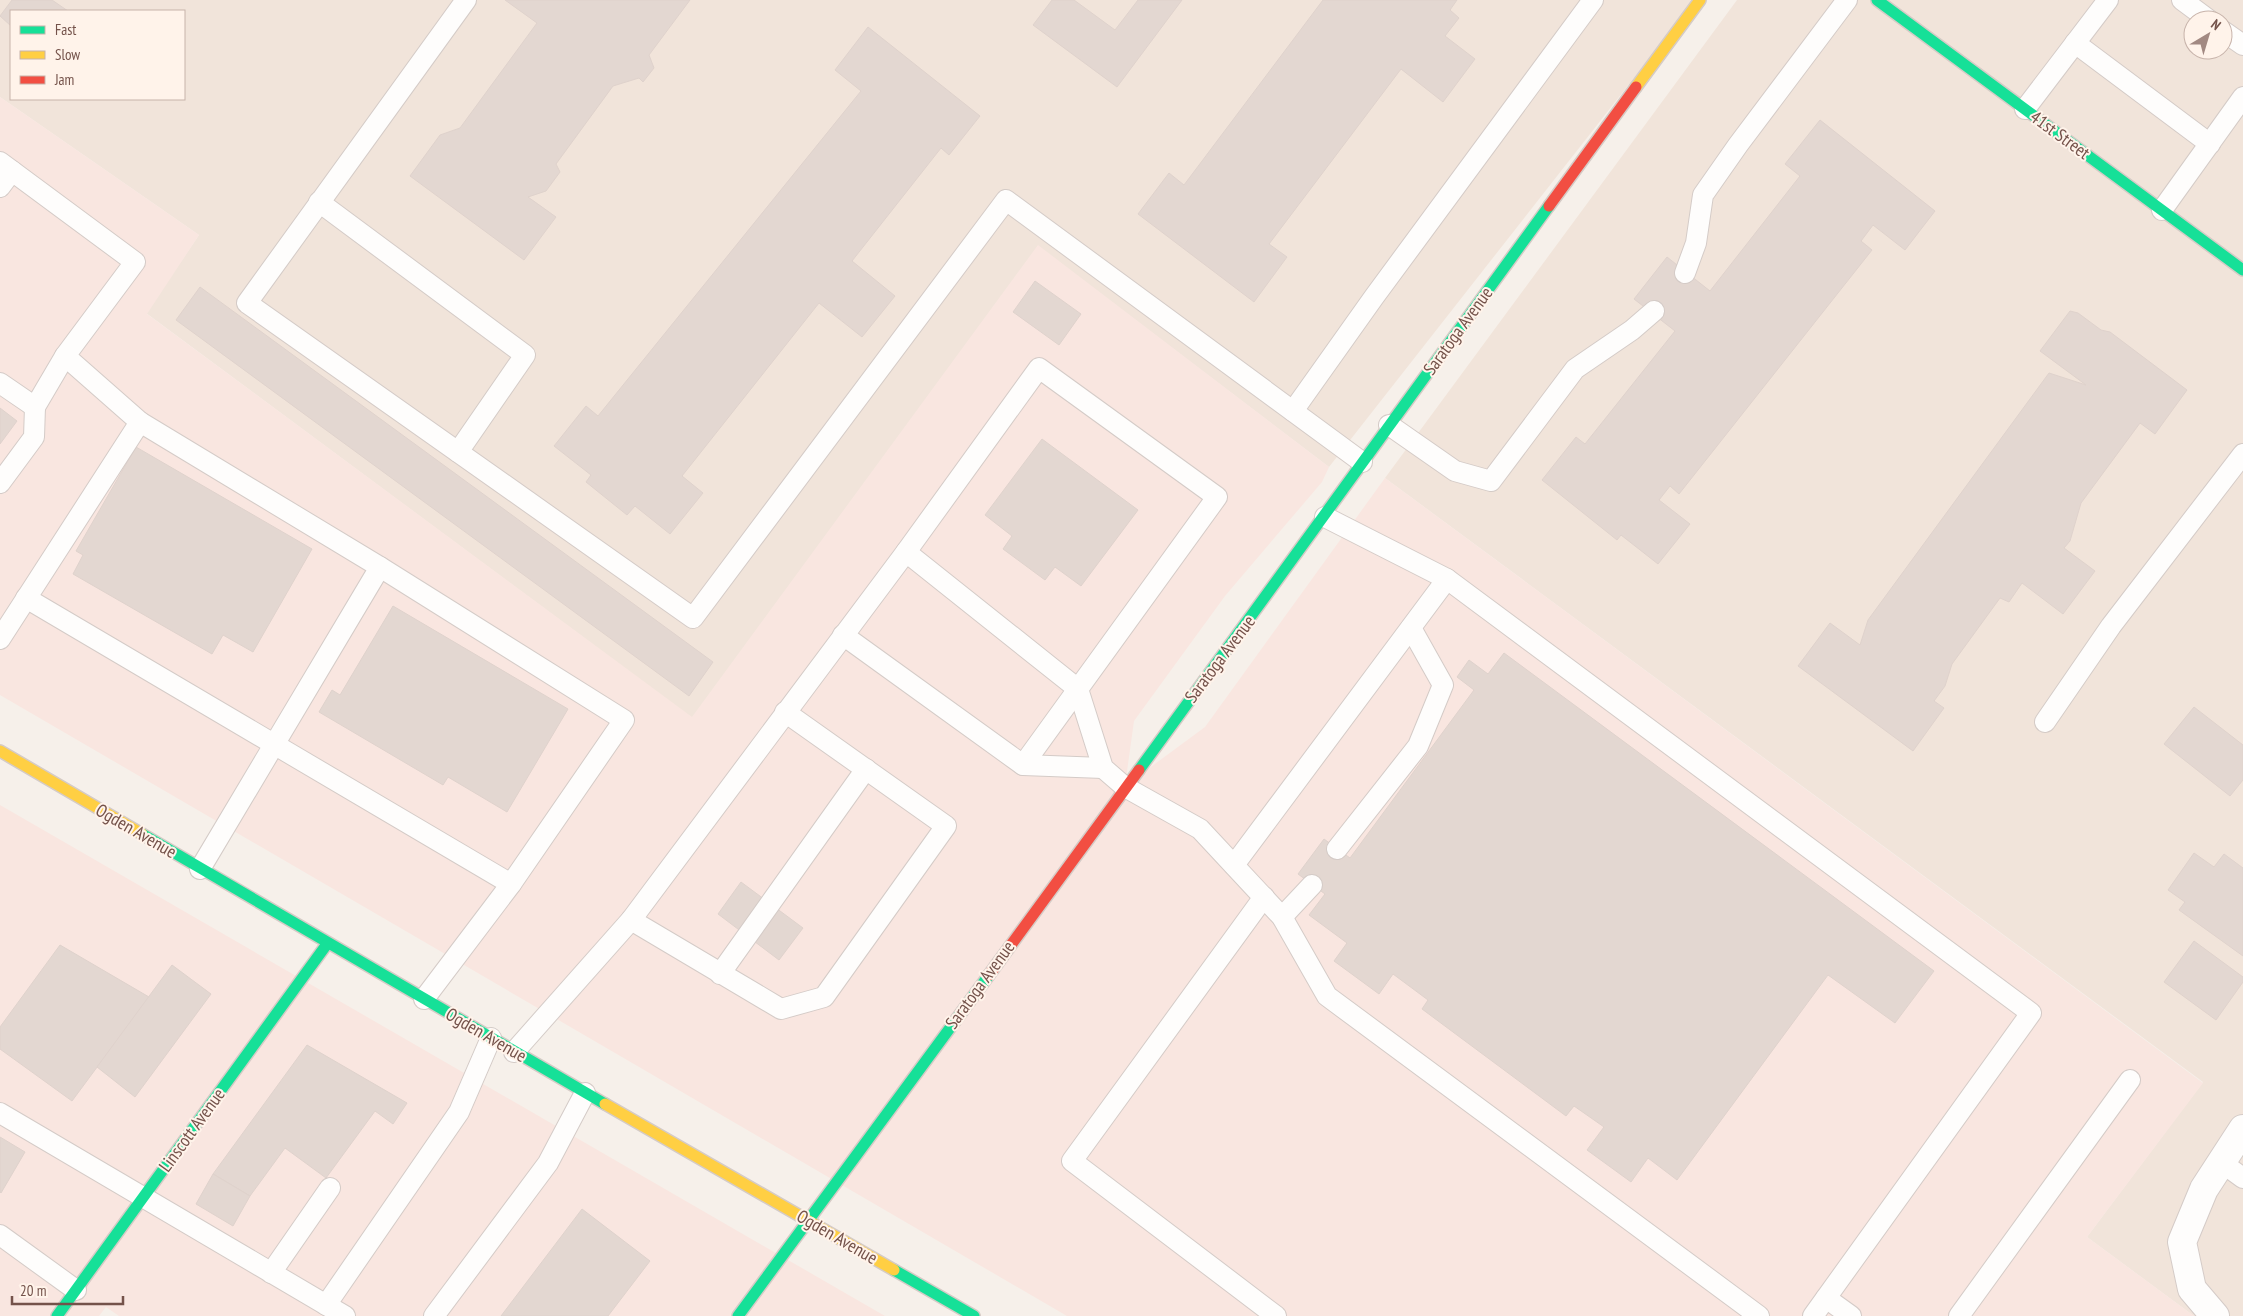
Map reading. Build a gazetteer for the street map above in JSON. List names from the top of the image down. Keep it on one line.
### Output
{"streets":{"street":["41st Street","Saratoga Avenue","Ogden Avenue","Linscott Avenue"]},"crossings":[["Saratoga Avenue","Ogden Avenue"],["Ogden Avenue","Linscott Avenue"]],"legend":["Fast","Slow","Jam"],"scale_bar":"20 m","north":"top right"}
